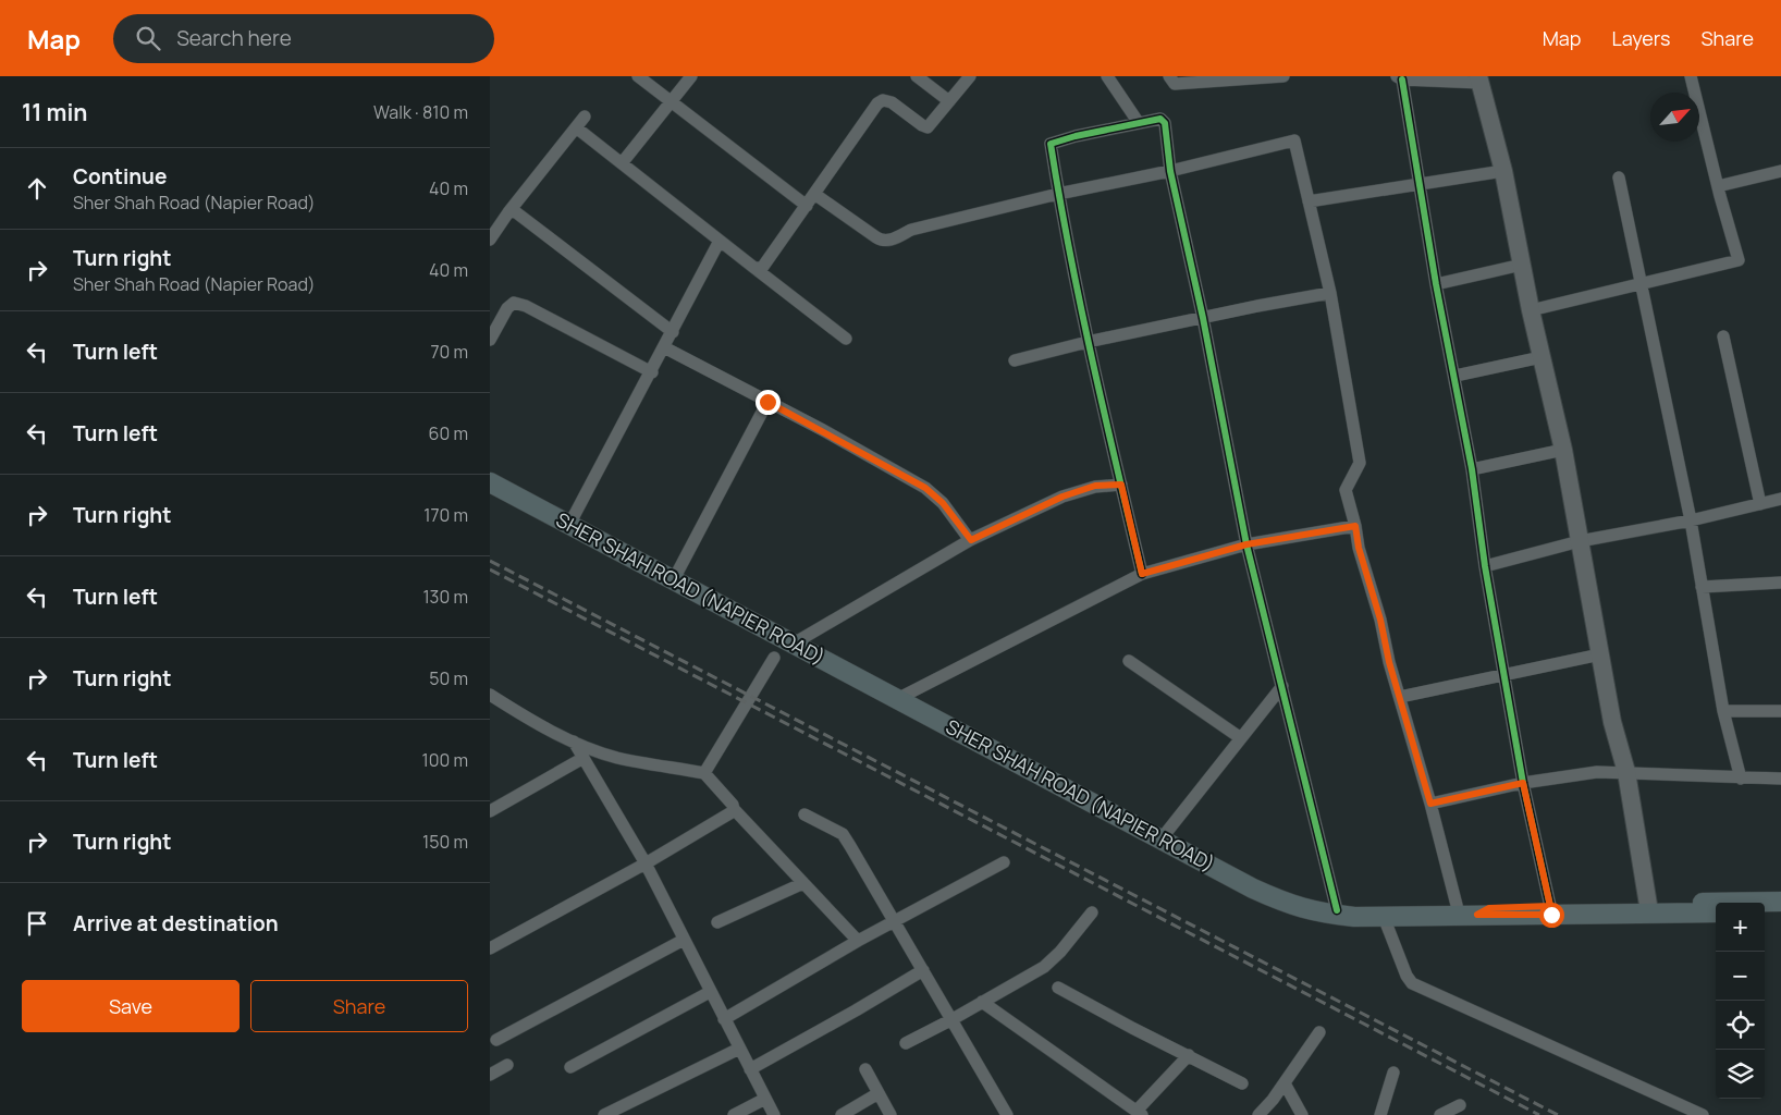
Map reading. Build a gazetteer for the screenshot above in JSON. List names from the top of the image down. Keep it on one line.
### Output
{"streets":{"main road":["SHER SHAH ROAD (NAPIER ROAD)"]},"north":"top right","page":{"header":"Map","search":"Search here","nav":["Map","Layers","Share"],"heading":["11 min","Walk · 810 m"],"list":[["Continue","Sher Shah Road (Napier Road)","40 m"],["Turn right","Sher Shah Road (Napier Road)","40 m"],["Turn left","70 m"],["Turn left","60 m"],["Turn right","170 m"],["Turn left","130 m"],["Turn right","50 m"],["Turn left","100 m"],["Turn right","150 m"],"Arrive at destination"],"map_buttons":["+","−"],"buttons":["Save","Share"]}}
